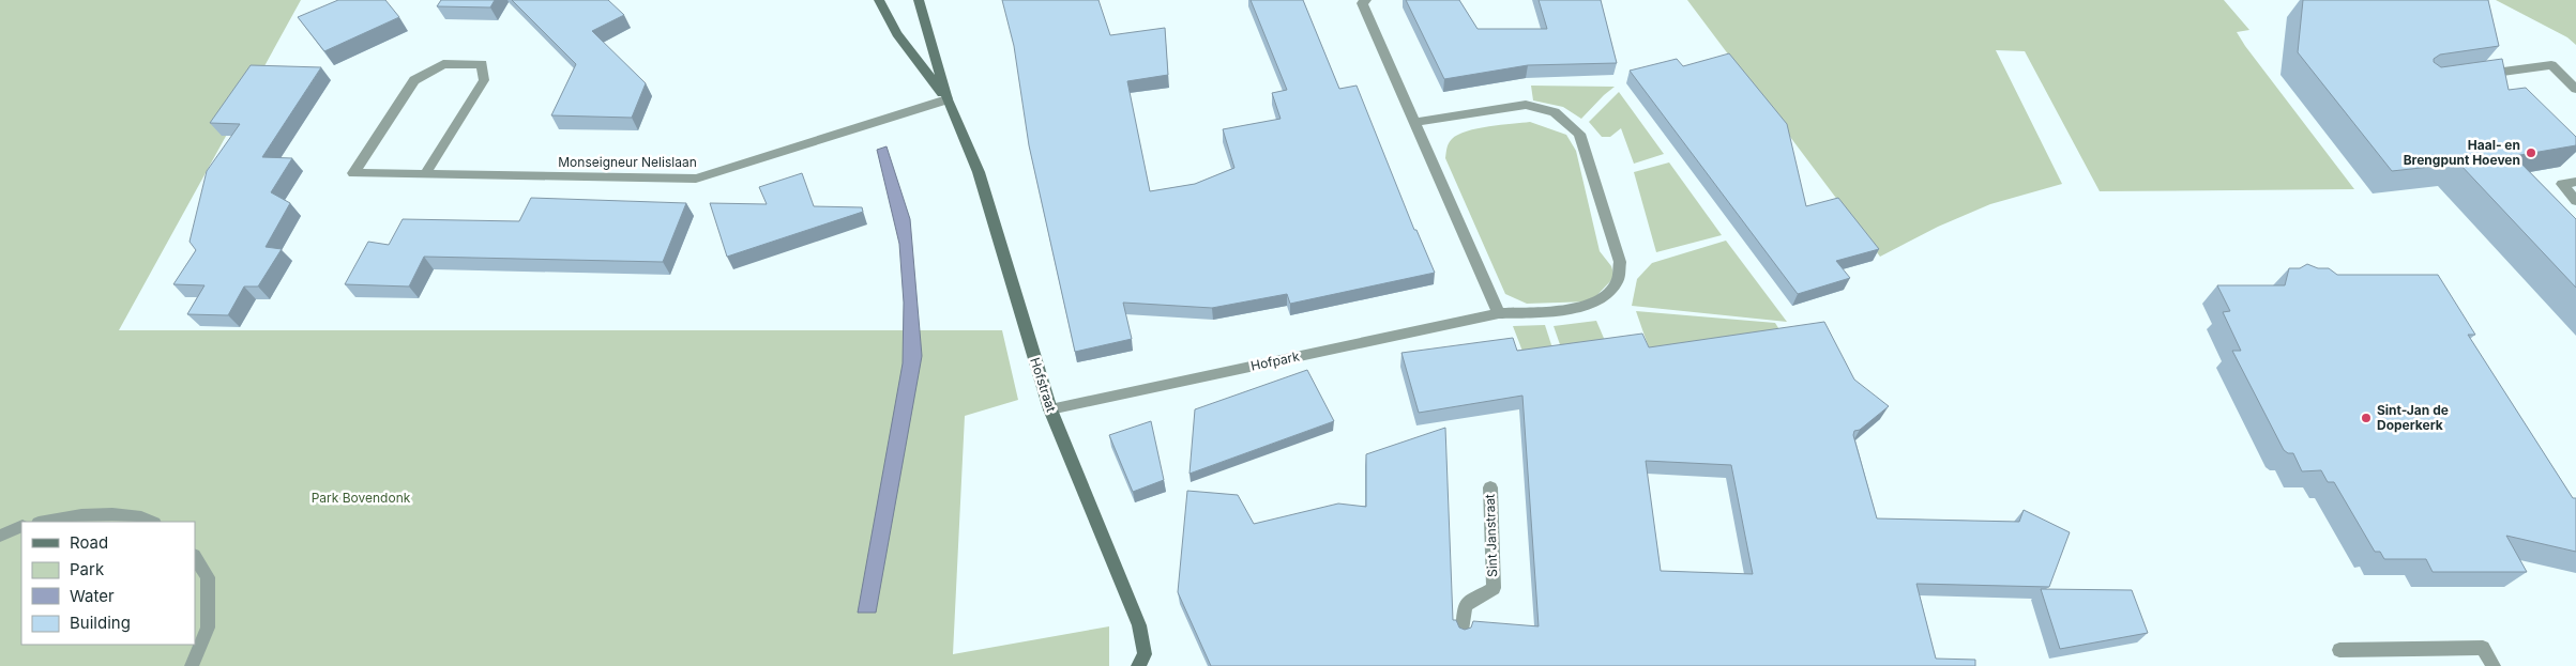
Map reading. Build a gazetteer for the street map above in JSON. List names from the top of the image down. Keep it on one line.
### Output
{"streets":{"street":["Monseigneur Nelislaan","Hofpark","Hofstraat","Sint Janstraat"]},"crossings":[["Monseigneur Nelislaan","Hofstraat"],["Hofpark","Hofstraat"]],"parks":["Park Bovendonk"],"places":["Haal- en Brengpunt Hoeven","Sint-Jan de Doperkerk"],"legend":["Road","Park","Water","Building"]}
